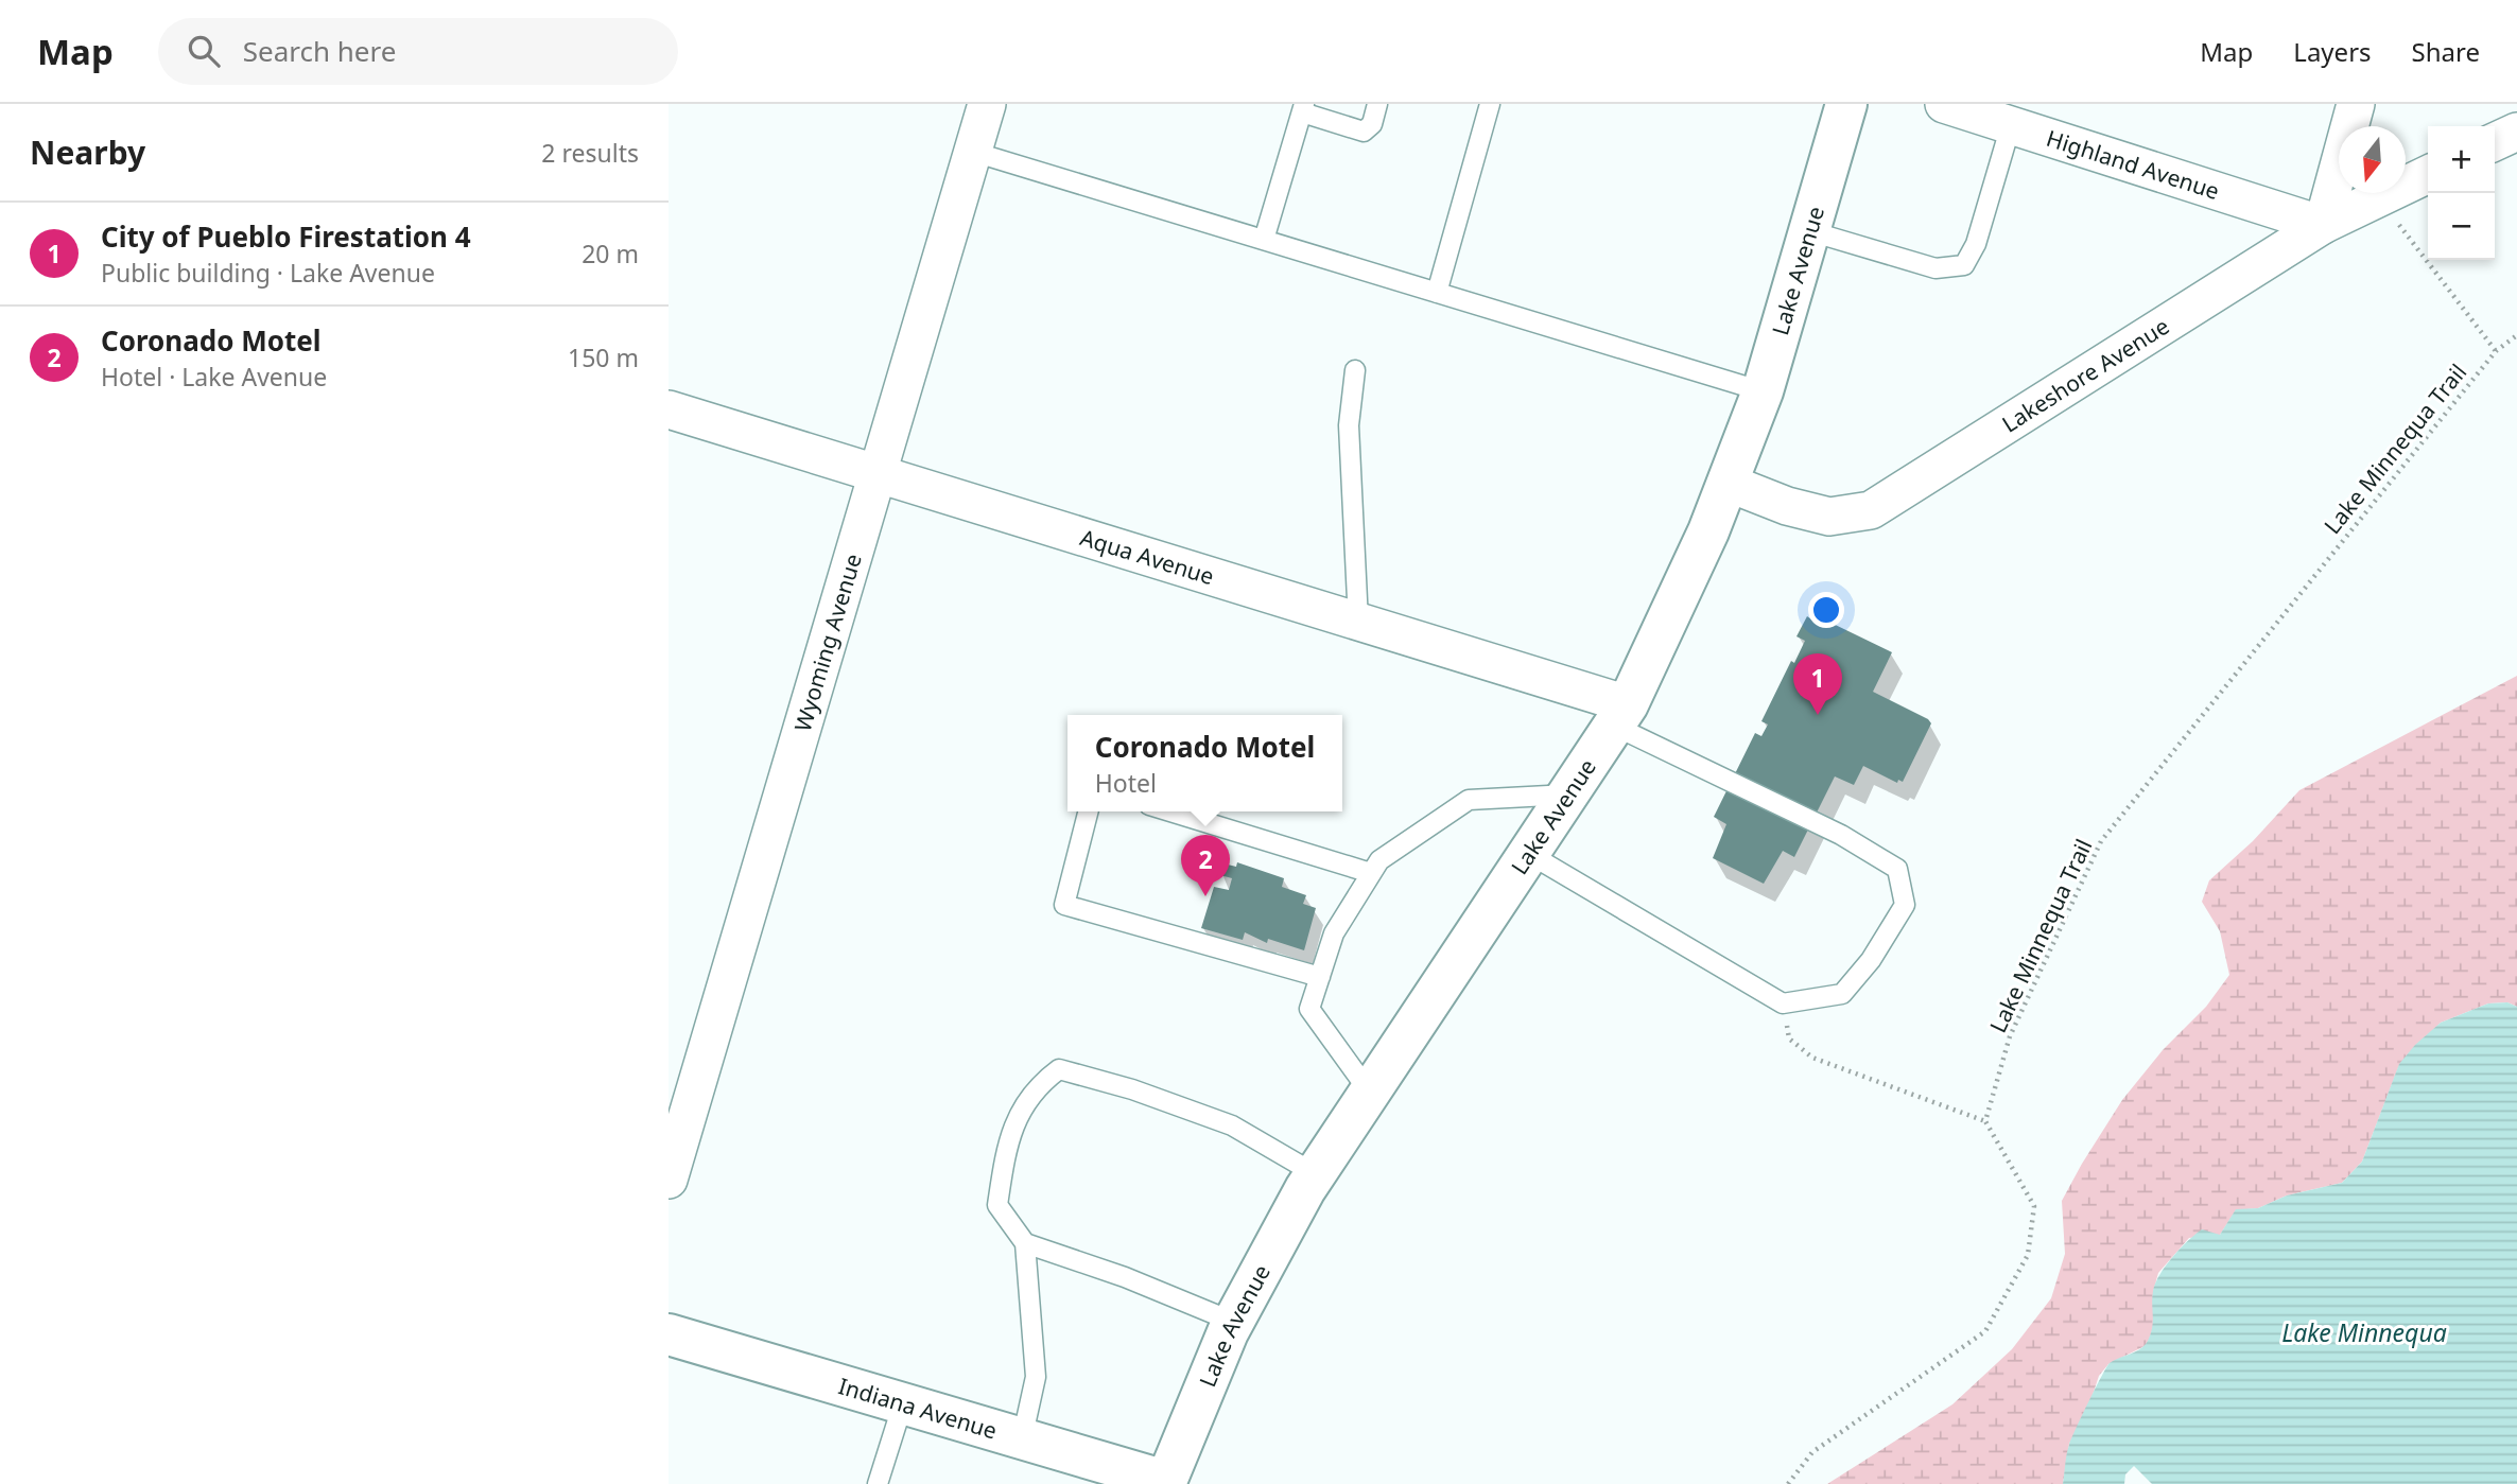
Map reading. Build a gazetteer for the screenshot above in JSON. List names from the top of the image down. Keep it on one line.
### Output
{"streets":{"main road":["Lake Avenue","Indiana Avenue"],"street":["Highland Avenue","Lakeshore Avenue","Aqua Avenue","Wyoming Avenue"],"path":["Lake Minnequa Trail"]},"crossings":[["Highland Avenue","Lakeshore Avenue"],["Lake Avenue","Lakeshore Avenue"],["Lake Avenue","Aqua Avenue"],["Lake Avenue","Indiana Avenue"],["Aqua Avenue","Wyoming Avenue"]],"water":["Lake Minnequa"],"north":"bottom","page":{"header":"Map","search":"Search here","nav":["Map","Layers","Share"],"heading":["Nearby","2 results"],"map_buttons":["+","−"],"list":[{"mark":"1","name":"City of Pueblo Firestation 4","note":"Public building · Lake Avenue","value":"20 m"},{"mark":"2","name":"Coronado Motel","note":"Hotel · Lake Avenue","value":"150 m"}],"pins":["1","2"],"popup":["Coronado Motel","Hotel"]}}
